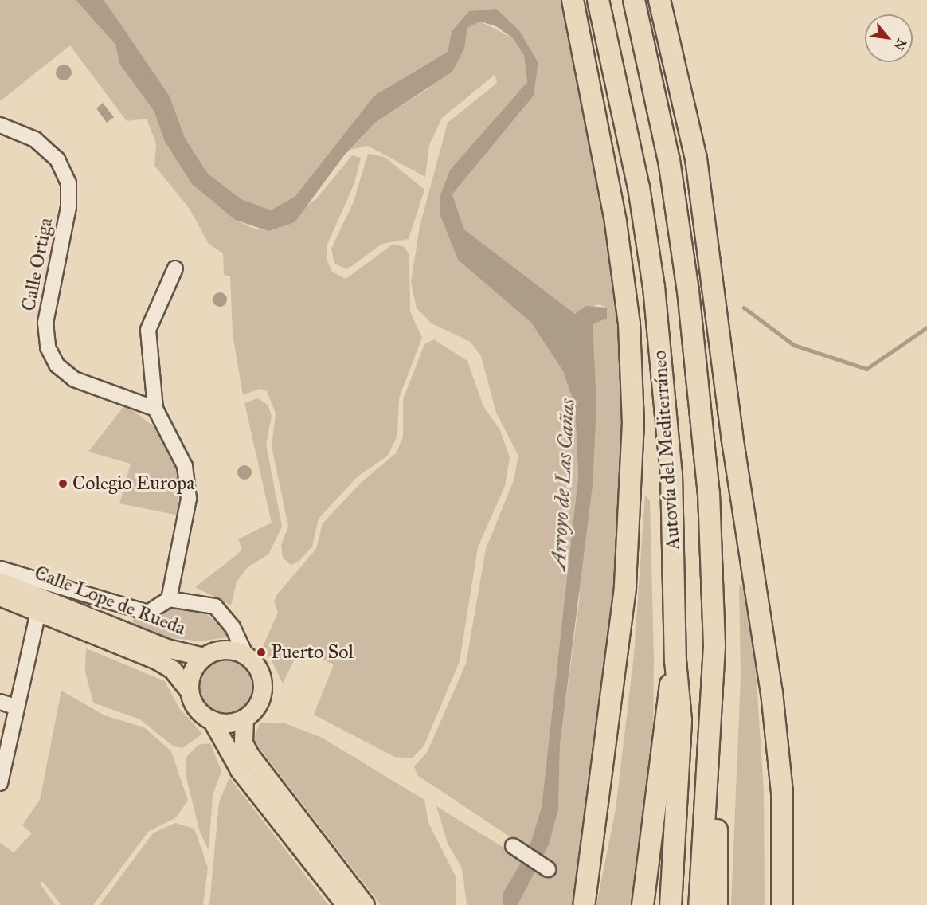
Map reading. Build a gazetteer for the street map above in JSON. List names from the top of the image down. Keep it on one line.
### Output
{"streets":{"highway":["Autovía del Mediterráneo"],"main road":["Calle Lope de Rueda"],"street":["Calle Ortiga"]},"water":["Arroyo de Las Cañas"],"places":["Colegio Europa","Puerto Sol"],"north":"bottom right"}
